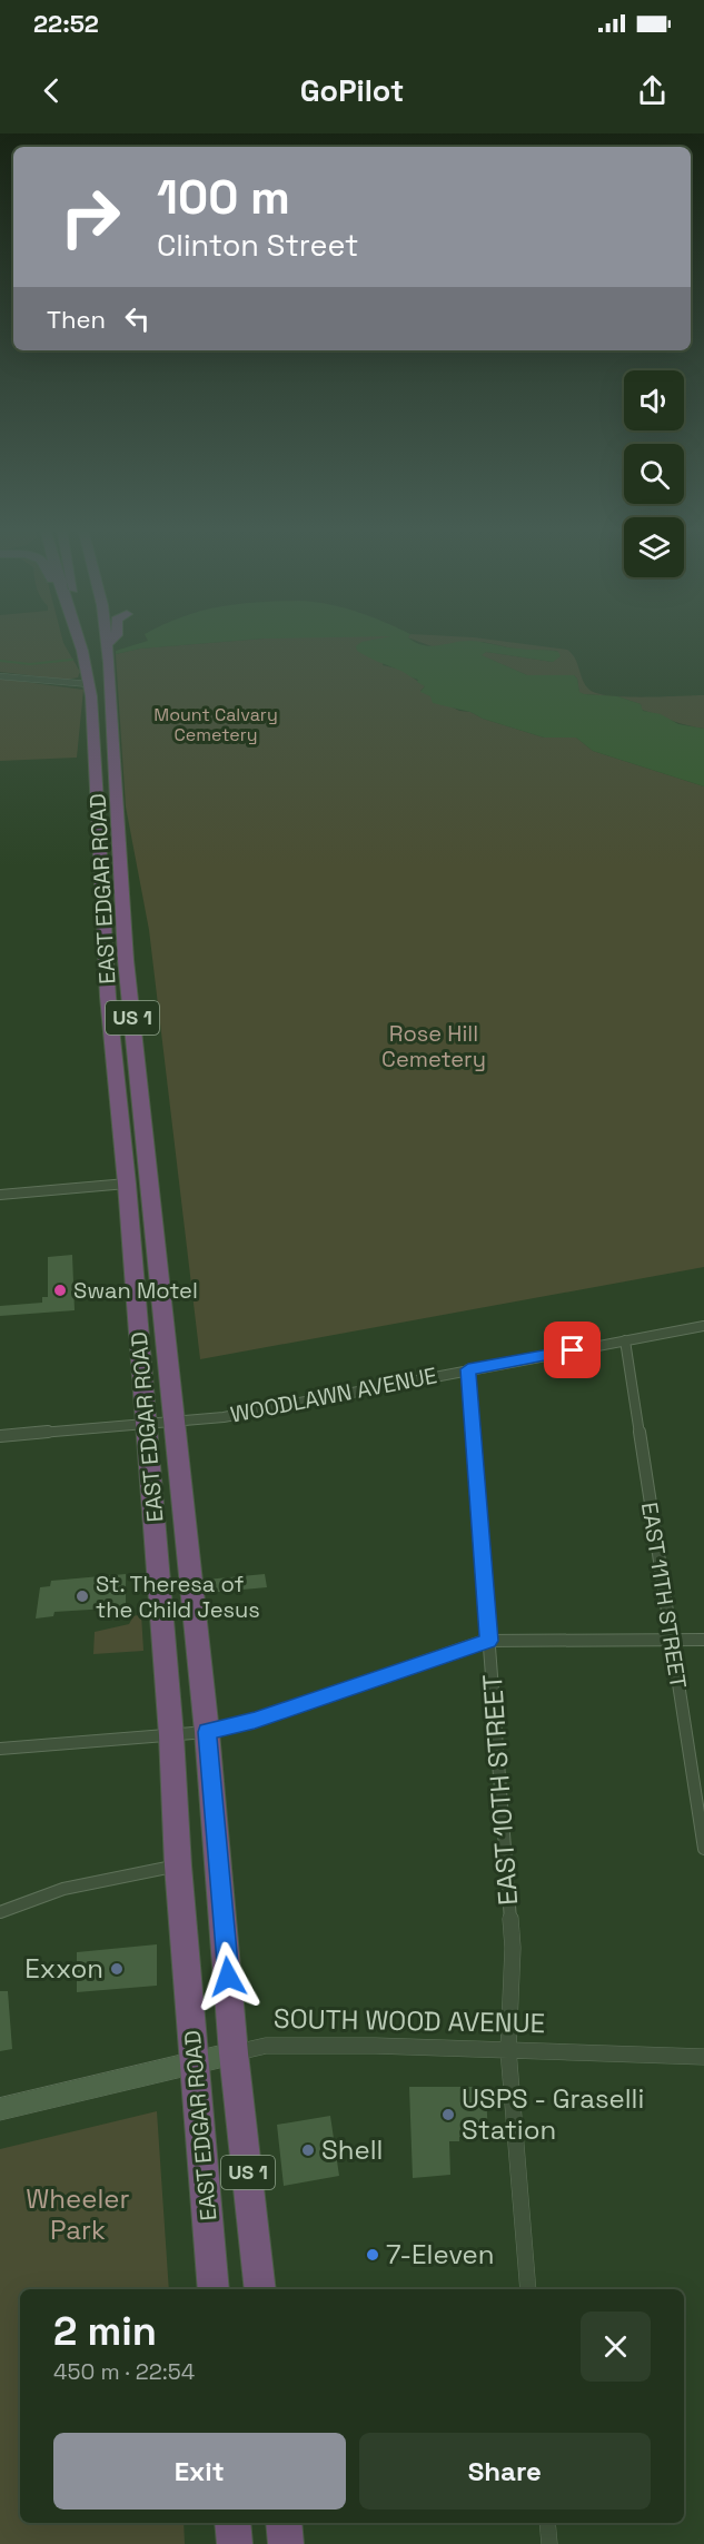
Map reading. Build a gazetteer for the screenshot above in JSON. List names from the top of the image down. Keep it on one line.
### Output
{"streets":{"highway":["EAST EDGAR ROAD","US 1"],"main road":["SOUTH WOOD AVENUE"],"street":["WOODLAWN AVENUE","EAST 11TH STREET","EAST 10TH STREET"]},"crossings":[["EAST EDGAR ROAD","WOODLAWN AVENUE"],["EAST EDGAR ROAD","SOUTH WOOD AVENUE"],["WOODLAWN AVENUE","EAST 11TH STREET"],["WOODLAWN AVENUE","EAST 10TH STREET"],["EAST 10TH STREET","SOUTH WOOD AVENUE"]],"parks":["Mount Calvary Cemetery","Rose Hill Cemetery","Wheeler Park"],"places":["Swan Motel","St. Theresa of the Child Jesus","Exxon","USPS - Graselli Station","Shell","7-Eleven"],"page":{"status":"22:52","header":"GoPilot","turn":["100 m","Clinton Street"],"then":"Then","heading":["2 min","450 m · 22:54"],"buttons":["Exit","Share"]}}
